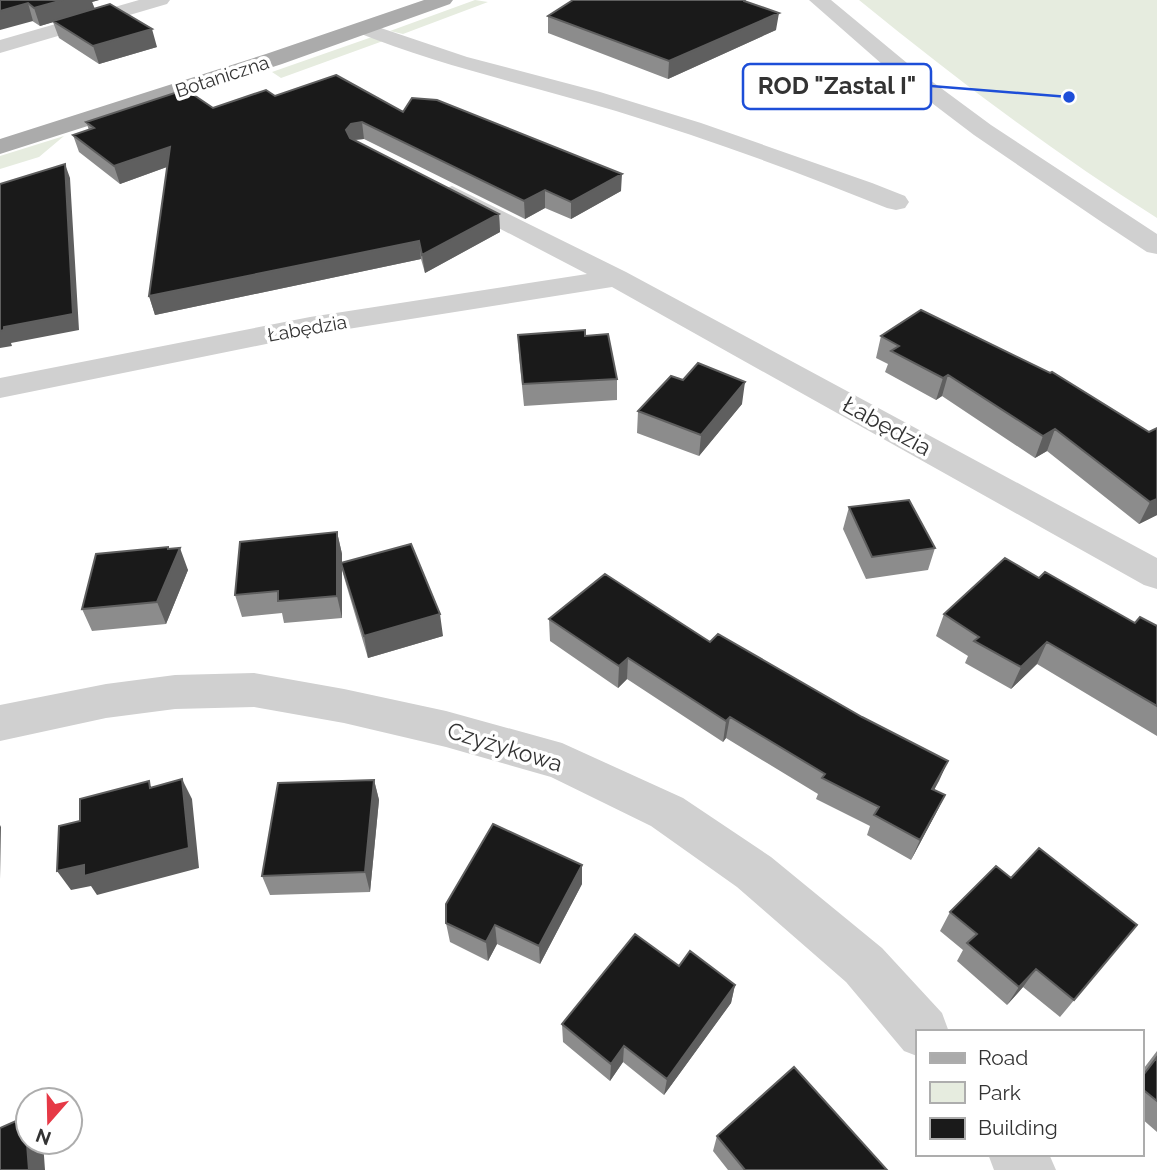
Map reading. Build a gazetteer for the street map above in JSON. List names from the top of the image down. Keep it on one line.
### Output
{"streets":{"main road":["Botaniczna"],"street":["Łabędzia","Czyżykowa"]},"places":["ROD \"Zastal I\""],"legend":["Road","Park","Building"],"north":"bottom"}
